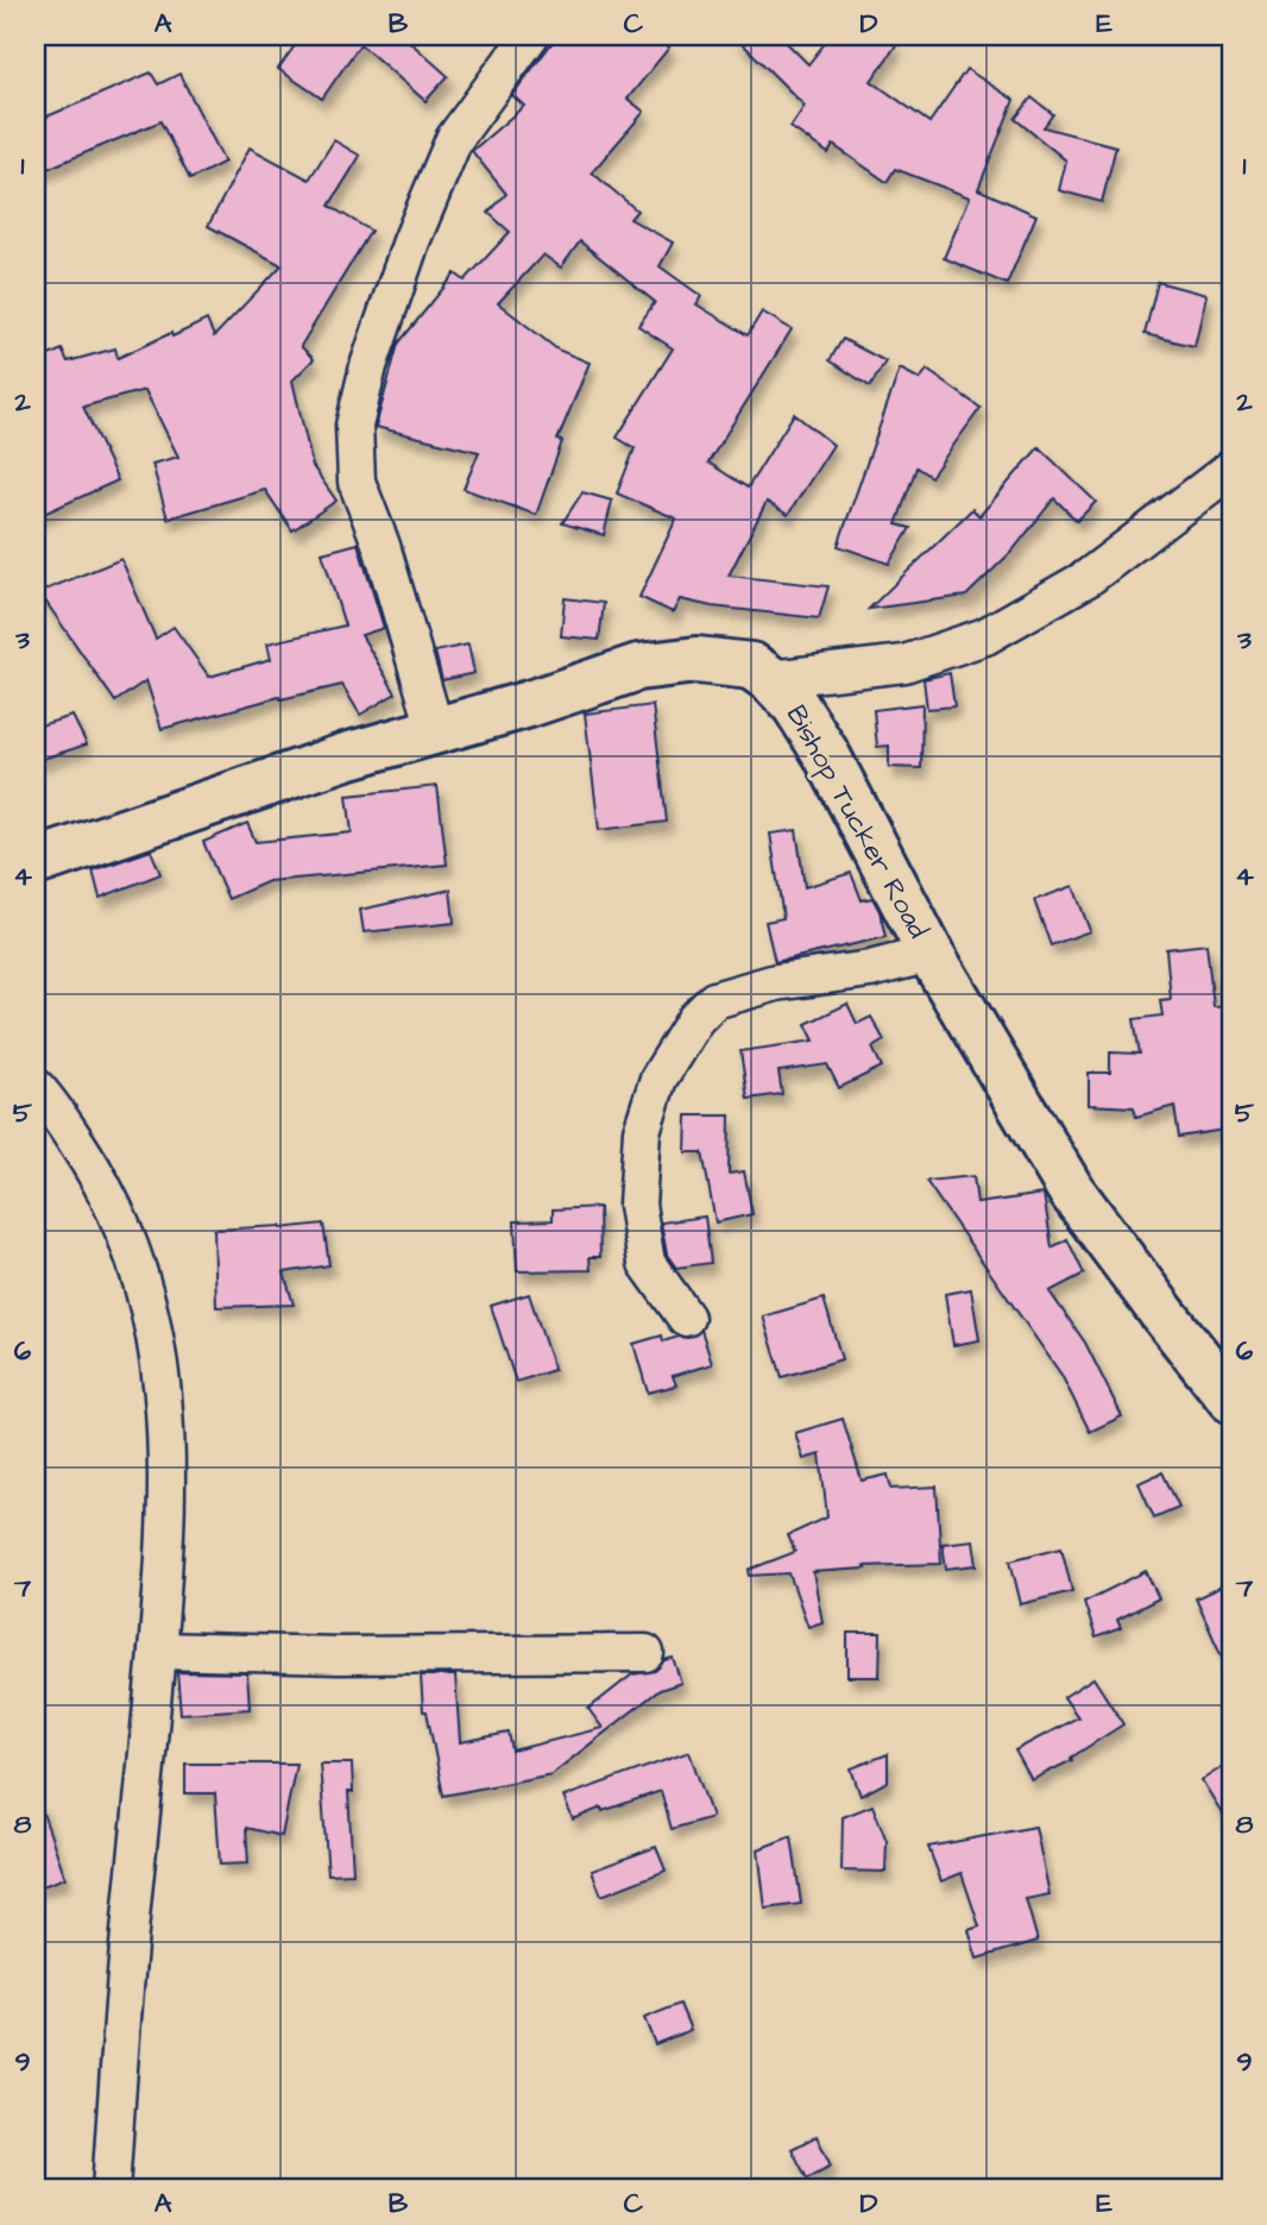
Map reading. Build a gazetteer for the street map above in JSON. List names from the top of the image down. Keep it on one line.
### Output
{"streets":{"main road":["Bishop Tucker Road"]},"grid":{"columns":["A","B","C","D","E"],"rows":["1","2","3","4","5","6","7","8","9"]}}
